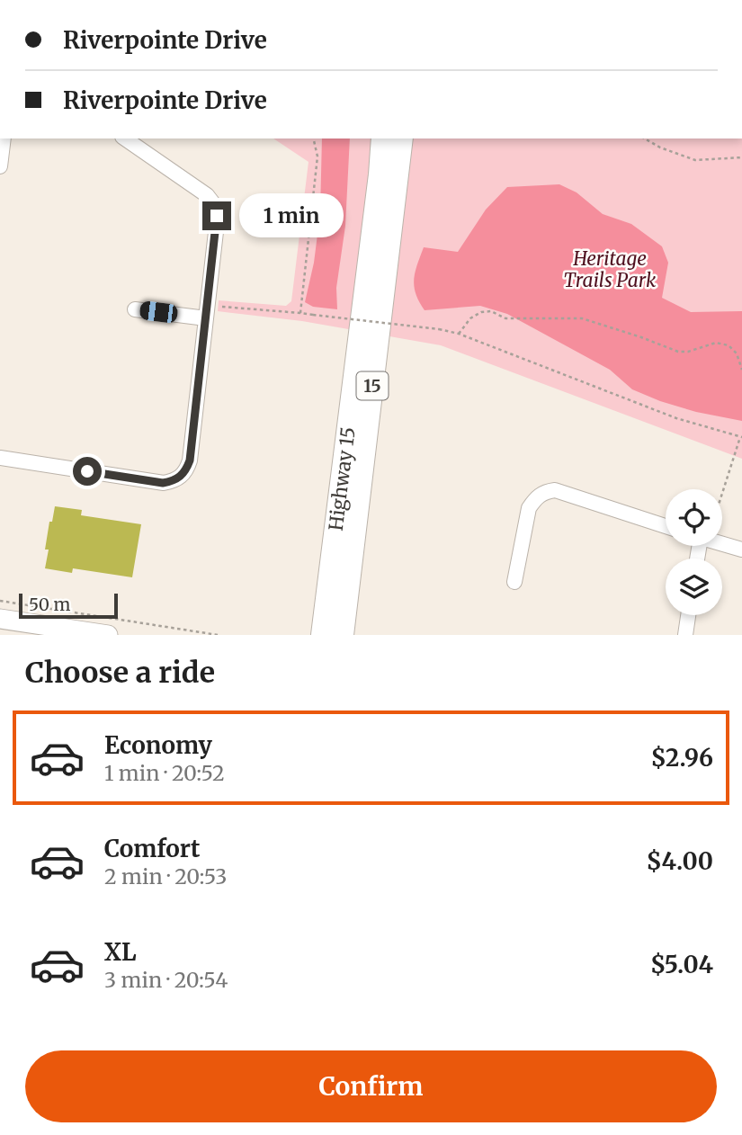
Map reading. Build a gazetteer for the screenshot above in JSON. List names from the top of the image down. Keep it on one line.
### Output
{"streets":{"main road":["15","Highway 15"]},"parks":["Heritage Trails Park"],"scale_bar":"50 m","page":{"banner":["Riverpointe Drive","Riverpointe Drive"],"bubble":"1 min","scale":"50 m","heading":"Choose a ride","list":[{"name":"Economy","note":"1 min · 20:52","value":"$2.96"},{"name":"Comfort","note":"2 min · 20:53","value":"$4.00"},{"name":"XL","note":"3 min · 20:54","value":"$5.04"}],"buttons":"Confirm"}}
